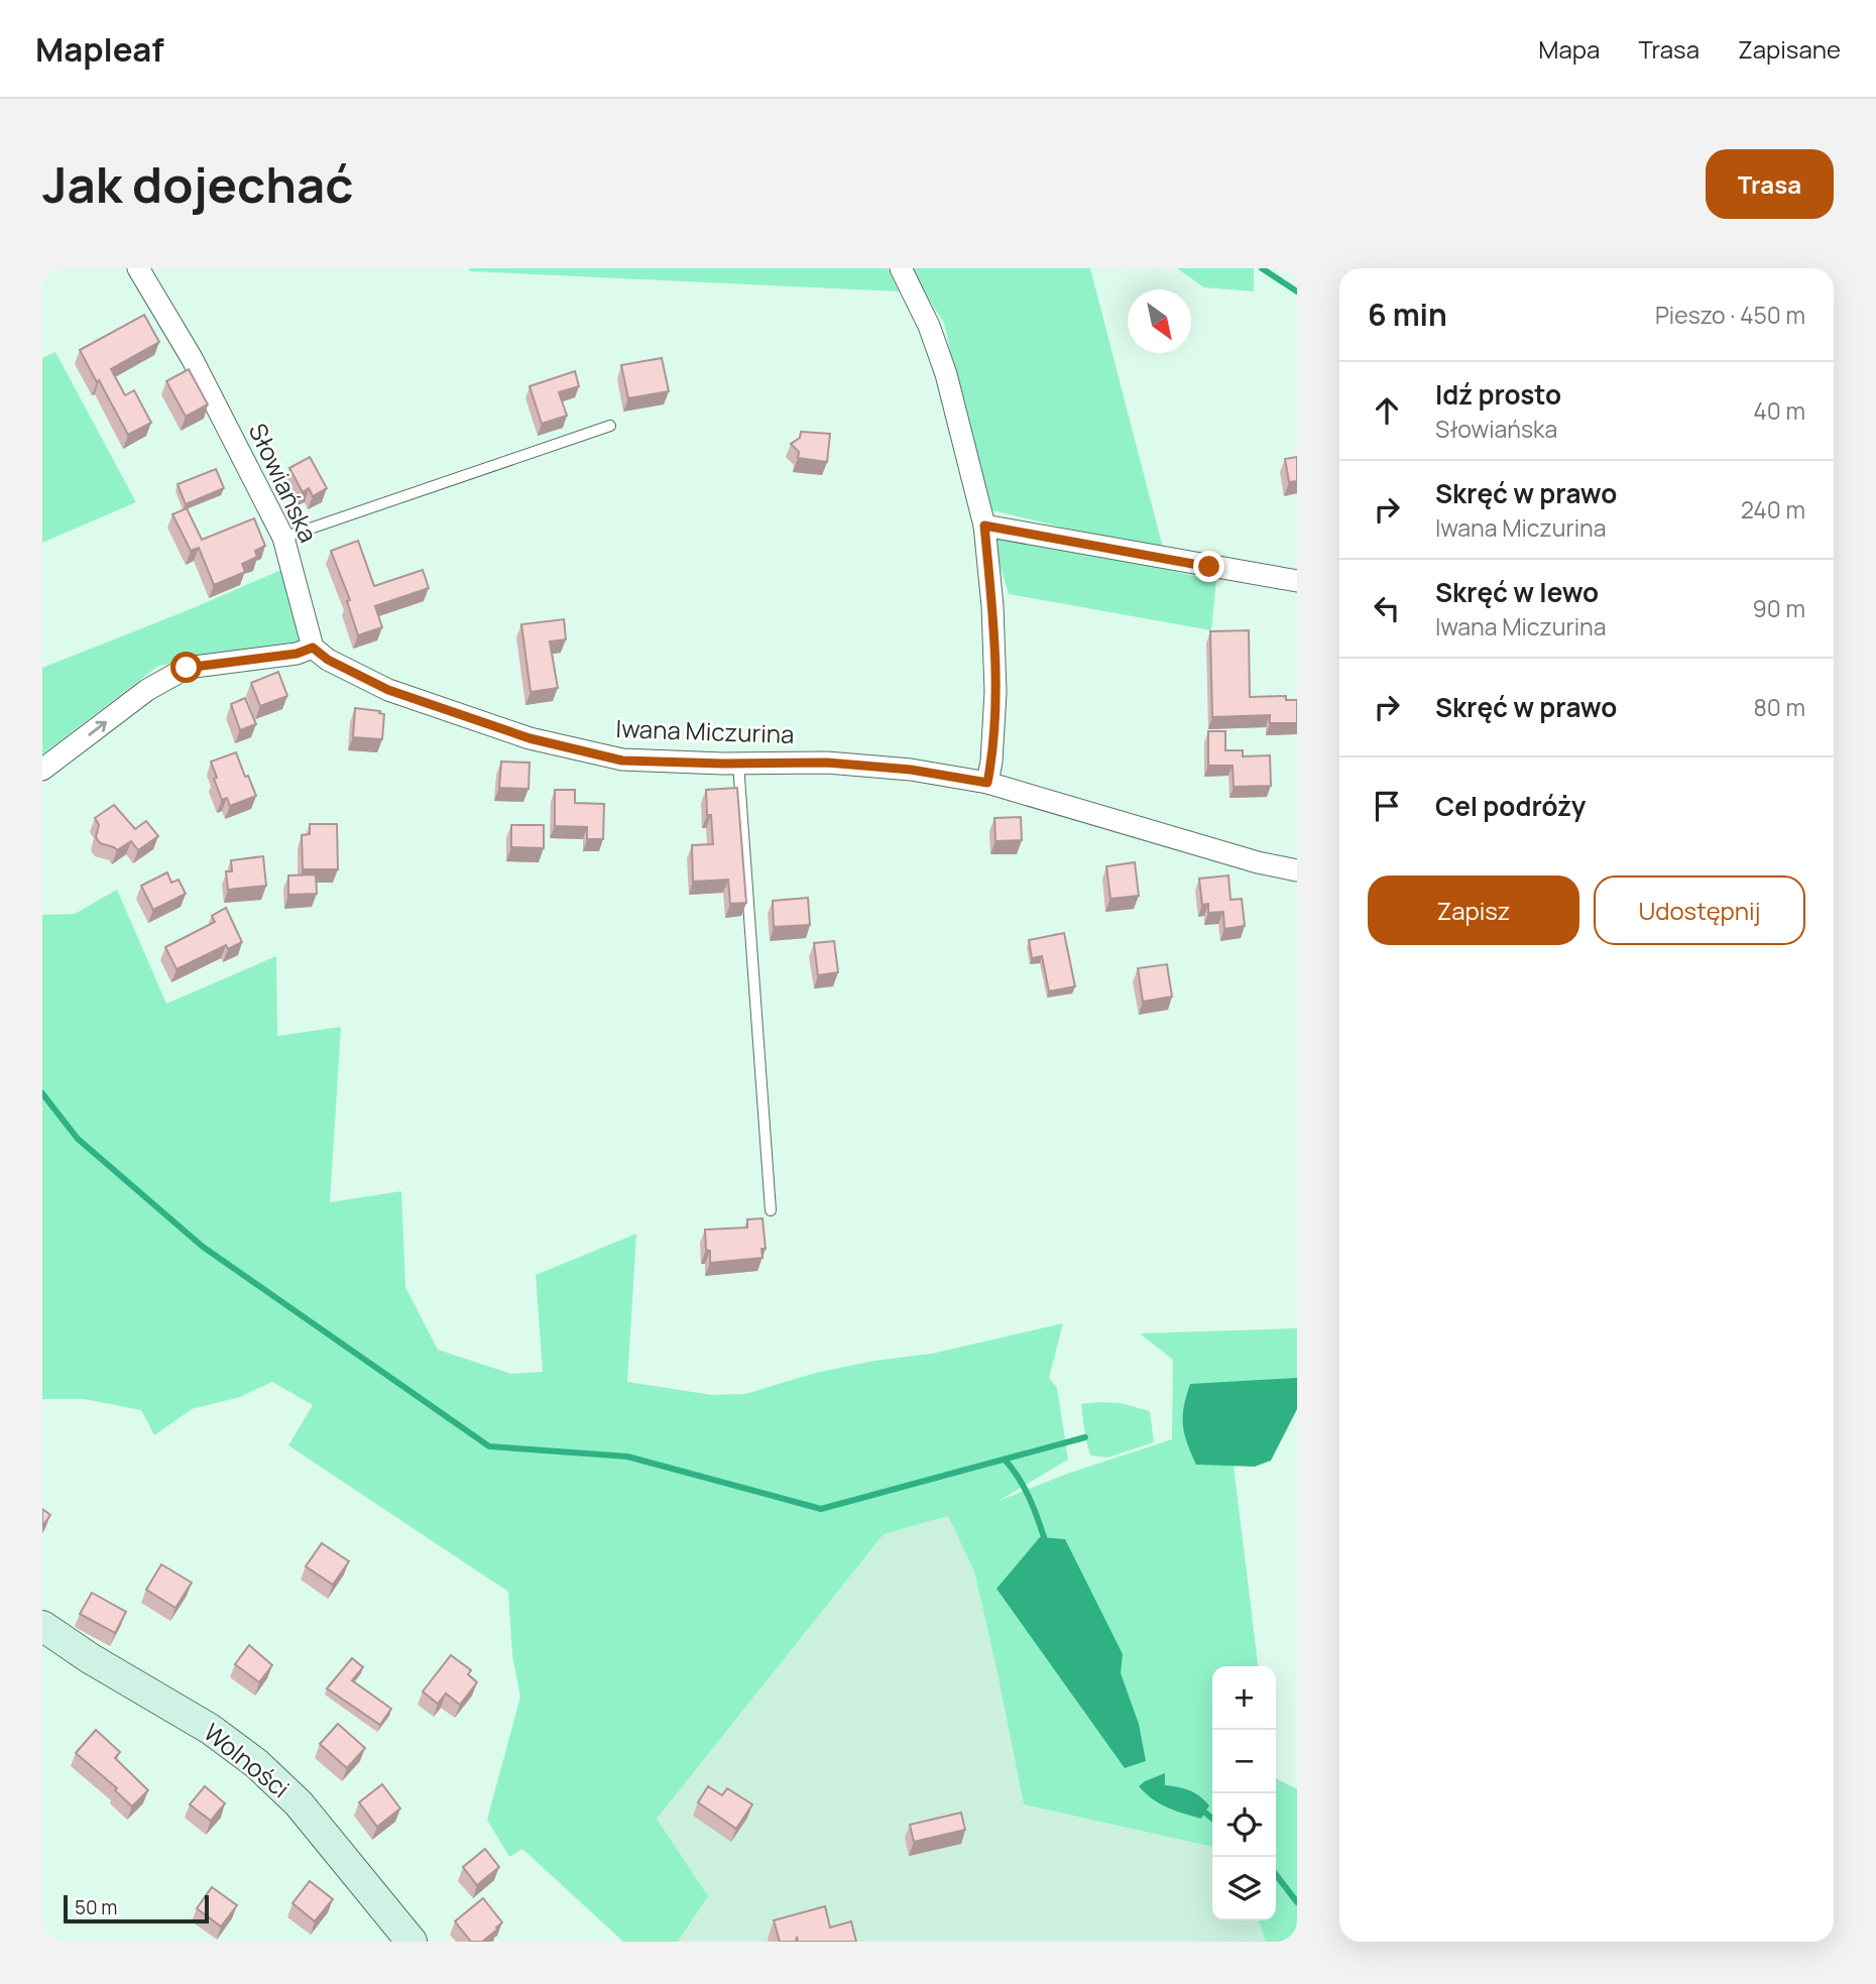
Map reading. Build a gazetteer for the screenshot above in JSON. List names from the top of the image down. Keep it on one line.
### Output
{"streets":{"street":["Słowiańska","Iwana Miczurina","Wolności"]},"crossings":[["Słowiańska","Iwana Miczurina"]],"scale_bar":"50 m","north":"bottom right","page":{"header":"Mapleaf","nav":["Mapa","Trasa","Zapisane"],"buttons":["Trasa",["Zapisz","Udostępnij"]],"title":"Jak dojechać","heading":["6 min","Pieszo · 450 m"],"list":[["Idź prosto","Słowiańska","40 m"],["Skręć w prawo","Iwana Miczurina","240 m"],["Skręć w lewo","Iwana Miczurina","90 m"],["Skręć w prawo","80 m"],"Cel podróży"],"map_buttons":["+","−"],"scale":"50 m"}}
